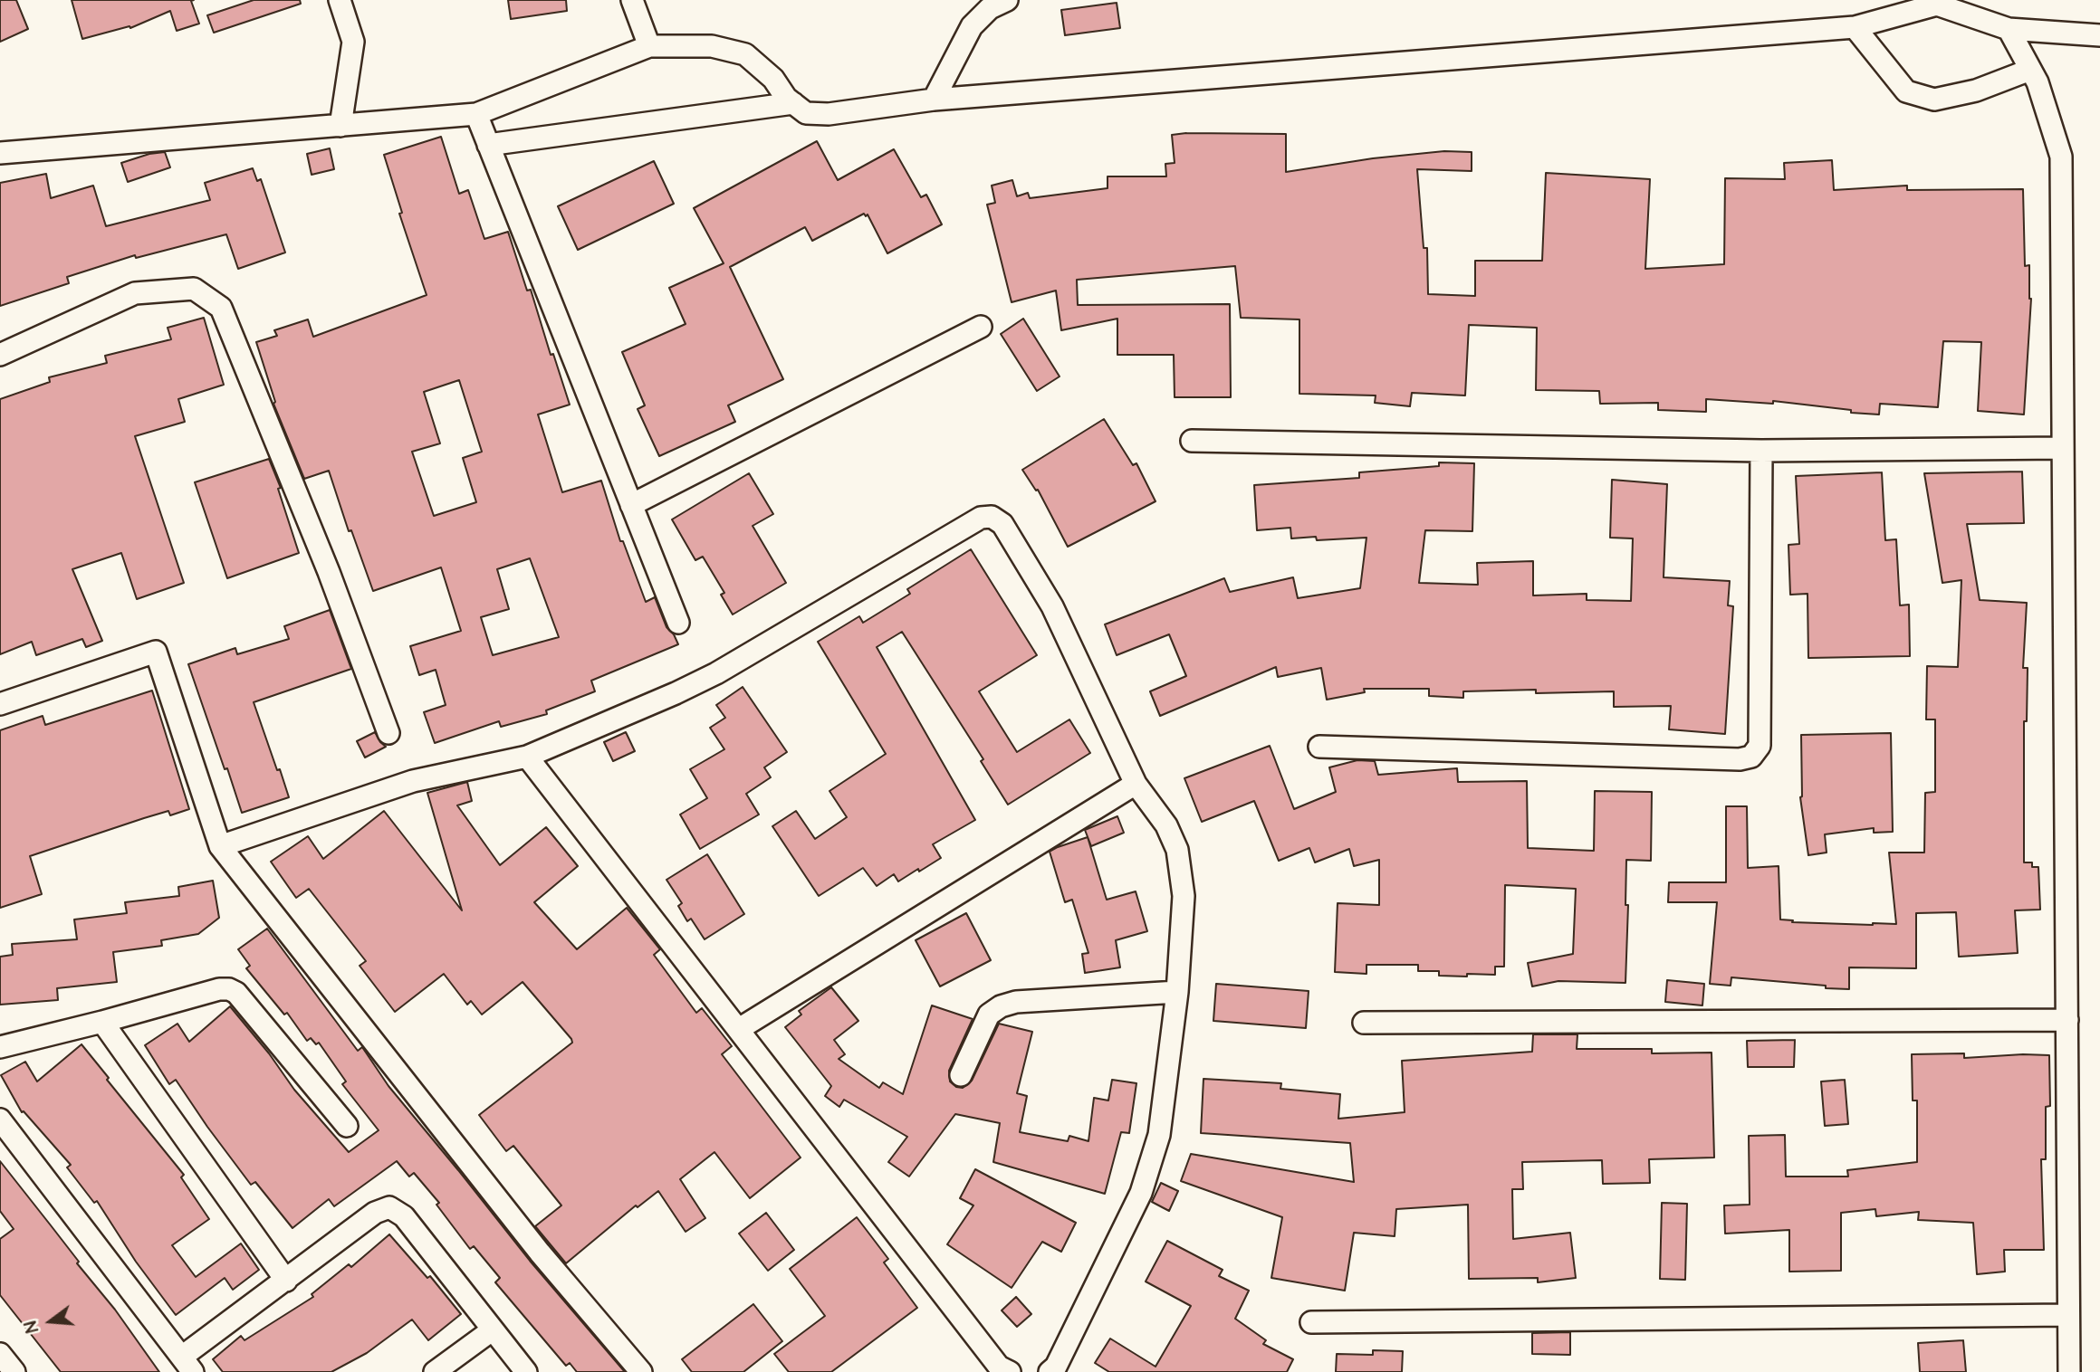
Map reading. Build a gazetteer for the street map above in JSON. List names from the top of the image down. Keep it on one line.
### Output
{"north":"left"}
